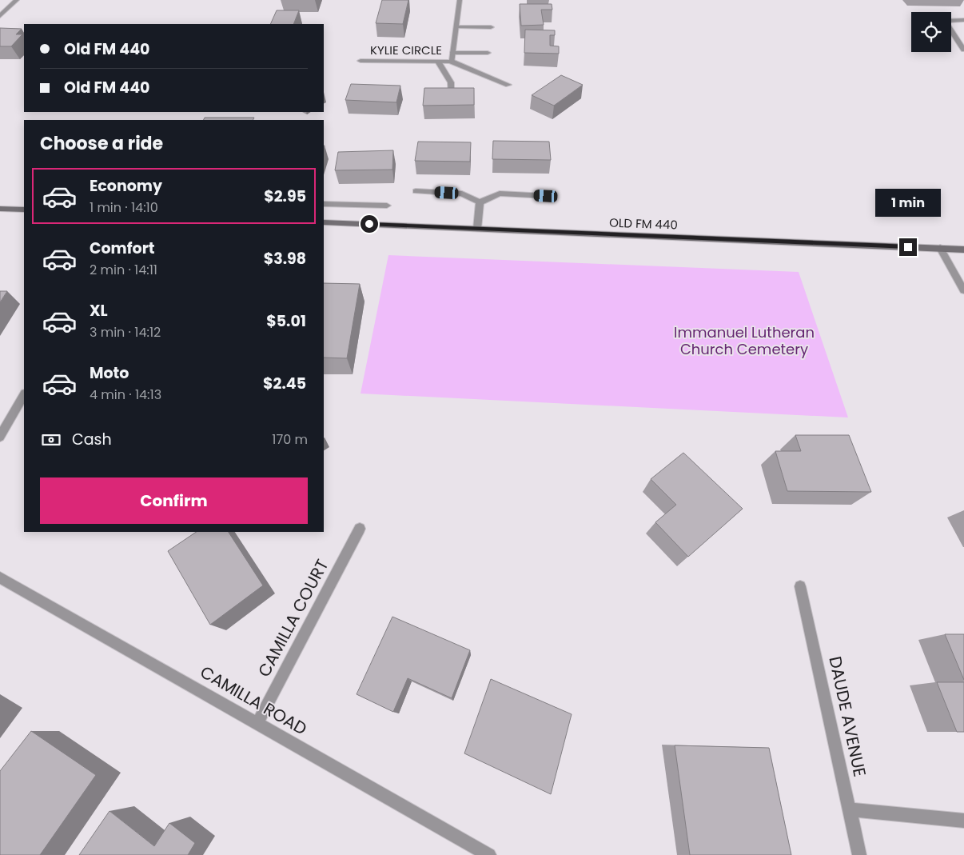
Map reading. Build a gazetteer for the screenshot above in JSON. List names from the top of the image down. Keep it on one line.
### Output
{"streets":{"street":["KYLIE CIRCLE","OLD FM 440","CAMILLA COURT","CAMILLA ROAD","DAUDE AVENUE"]},"crossings":[["CAMILLA COURT","CAMILLA ROAD"]],"parks":["Immanuel Lutheran Church Cemetery"],"page":{"banner":["Old FM 440","Old FM 440"],"heading":"Choose a ride","list":[{"name":"Economy","note":"1 min · 14:10","value":"$2.95"},{"name":"Comfort","note":"2 min · 14:11","value":"$3.98"},{"name":"XL","note":"3 min · 14:12","value":"$5.01"},{"name":"Moto","note":"4 min · 14:13","value":"$2.45"}],"bubble":"1 min","pay":["Cash","170 m"],"buttons":"Confirm"}}
